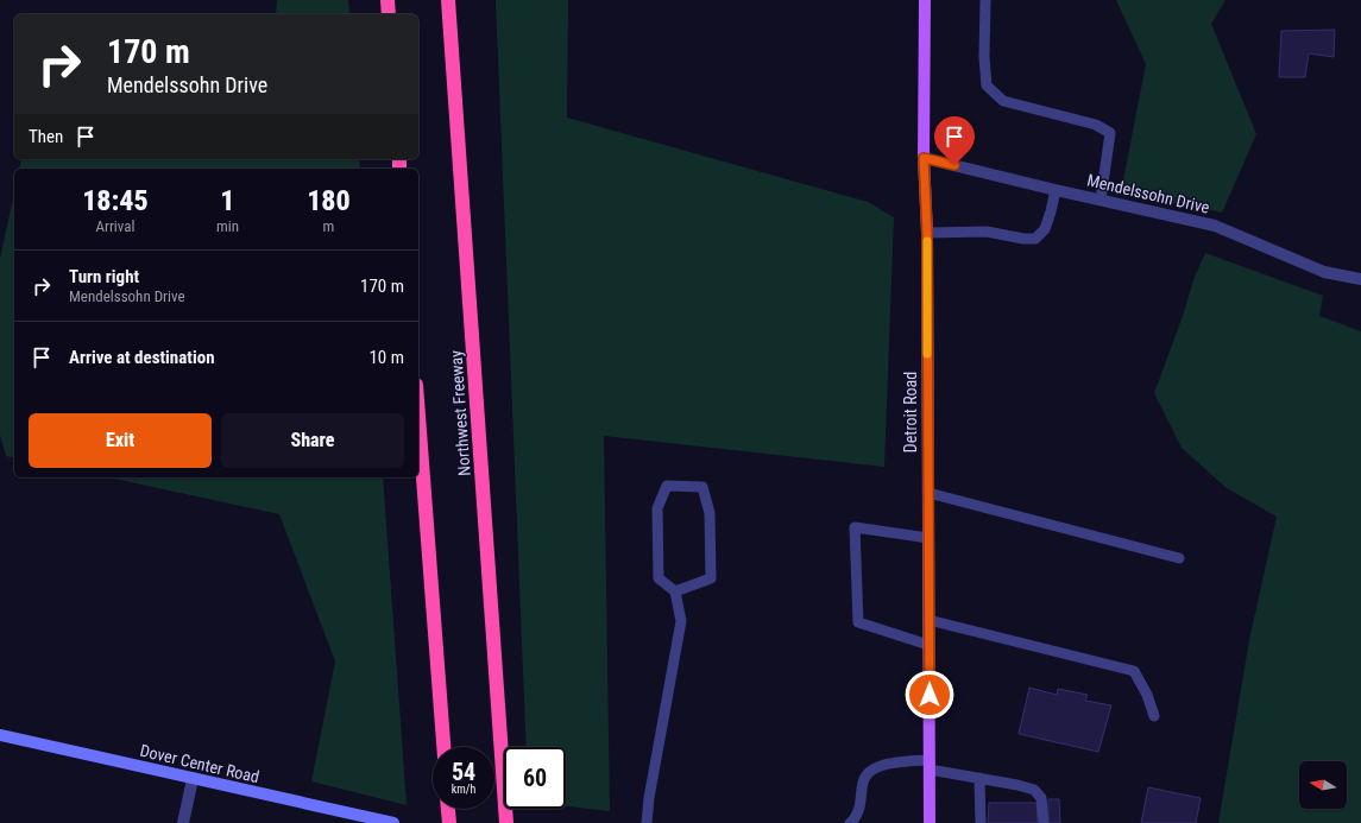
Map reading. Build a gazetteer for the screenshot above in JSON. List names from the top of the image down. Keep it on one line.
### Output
{"streets":{"highway":["Northwest Freeway"],"main road":["Detroit Road"],"street":["Mendelssohn Drive","Dover Center Road"]},"crossings":[["Mendelssohn Drive","Detroit Road"]],"north":"left","page":{"turn":["170 m","Mendelssohn Drive"],"then":"Then","eta":["18:45","Arrival","1","min","180","m"],"list":[{"name":"Turn right","note":"Mendelssohn Drive","value":"170 m"},{"name":"Arrive at destination","value":"10 m"}],"buttons":["Exit","Share"],"speed":"54 km/h","limit":"60"}}
